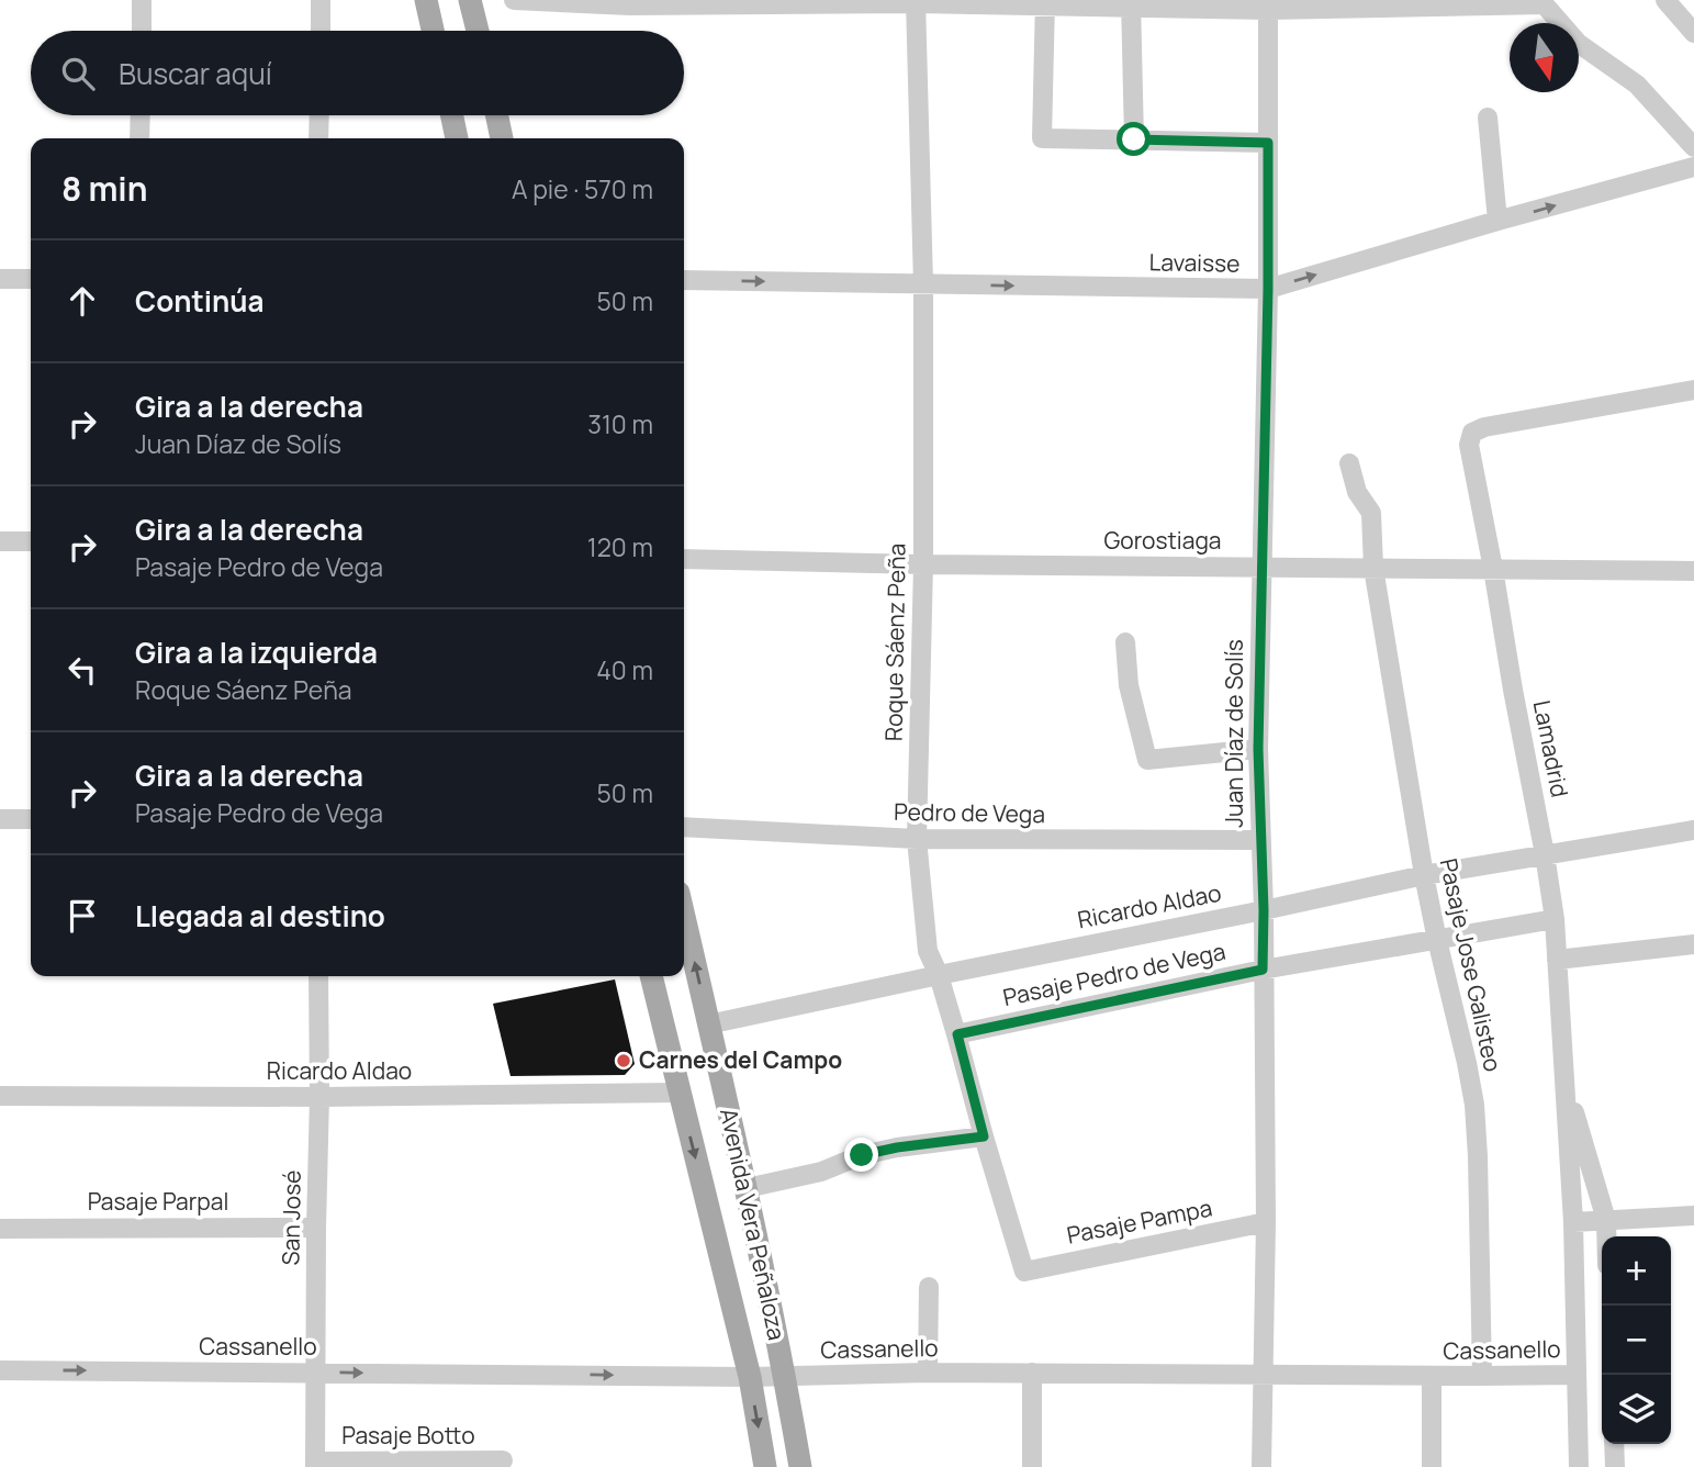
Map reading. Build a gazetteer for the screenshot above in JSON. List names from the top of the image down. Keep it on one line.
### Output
{"streets":{"main road":["Avenida Vera Peñaloza"],"street":["Lavaisse","Gorostiaga","Roque Sáenz Peña","Juan Díaz de Solís","Lamadrid","Pedro de Vega","Ricardo Aldao","Pasaje Jose Galisteo","Pasaje Pedro de Vega","Pasaje Parpal","San José","Pasaje Pampa","Cassanello","Pasaje Botto"]},"crossings":[["Lavaisse","Roque Sáenz Peña"],["Lavaisse","Juan Díaz de Solís"],["Gorostiaga","Roque Sáenz Peña"],["Gorostiaga","Juan Díaz de Solís"],["Gorostiaga","Lamadrid"],["Gorostiaga","Pasaje Jose Galisteo"],["Roque Sáenz Peña","Pedro de Vega"],["Roque Sáenz Peña","Ricardo Aldao"],["Roque Sáenz Peña","Pasaje Pedro de Vega"],["Roque Sáenz Peña","Pasaje Pampa"],["Juan Díaz de Solís","Pedro de Vega"],["Juan Díaz de Solís","Ricardo Aldao"],["Juan Díaz de Solís","Pasaje Pedro de Vega"],["Juan Díaz de Solís","Pasaje Pampa"],["Juan Díaz de Solís","Cassanello"],["Lamadrid","Ricardo Aldao"],["Lamadrid","Pasaje Pedro de Vega"],["Lamadrid","Cassanello"],["Ricardo Aldao","Pasaje Jose Galisteo"],["Ricardo Aldao","San José"],["Ricardo Aldao","Avenida Vera Peñaloza"],["Pasaje Jose Galisteo","Pasaje Pedro de Vega"],["Pasaje Jose Galisteo","Cassanello"],["Pasaje Parpal","San José"],["San José","Cassanello"],["San José","Pasaje Botto"],["Avenida Vera Peñaloza","Cassanello"]],"one_way":["Lavaisse","Cassanello"],"places":["Carnes del Campo"],"north":"bottom","page":{"search":"Buscar aquí","heading":["8 min","A pie · 570 m"],"list":[["Continúa","50 m"],["Gira a la derecha","Juan Díaz de Solís","310 m"],["Gira a la derecha","Pasaje Pedro de Vega","120 m"],["Gira a la izquierda","Roque Sáenz Peña","40 m"],["Gira a la derecha","Pasaje Pedro de Vega","50 m"],"Llegada al destino"],"map_buttons":["+","−"]}}
